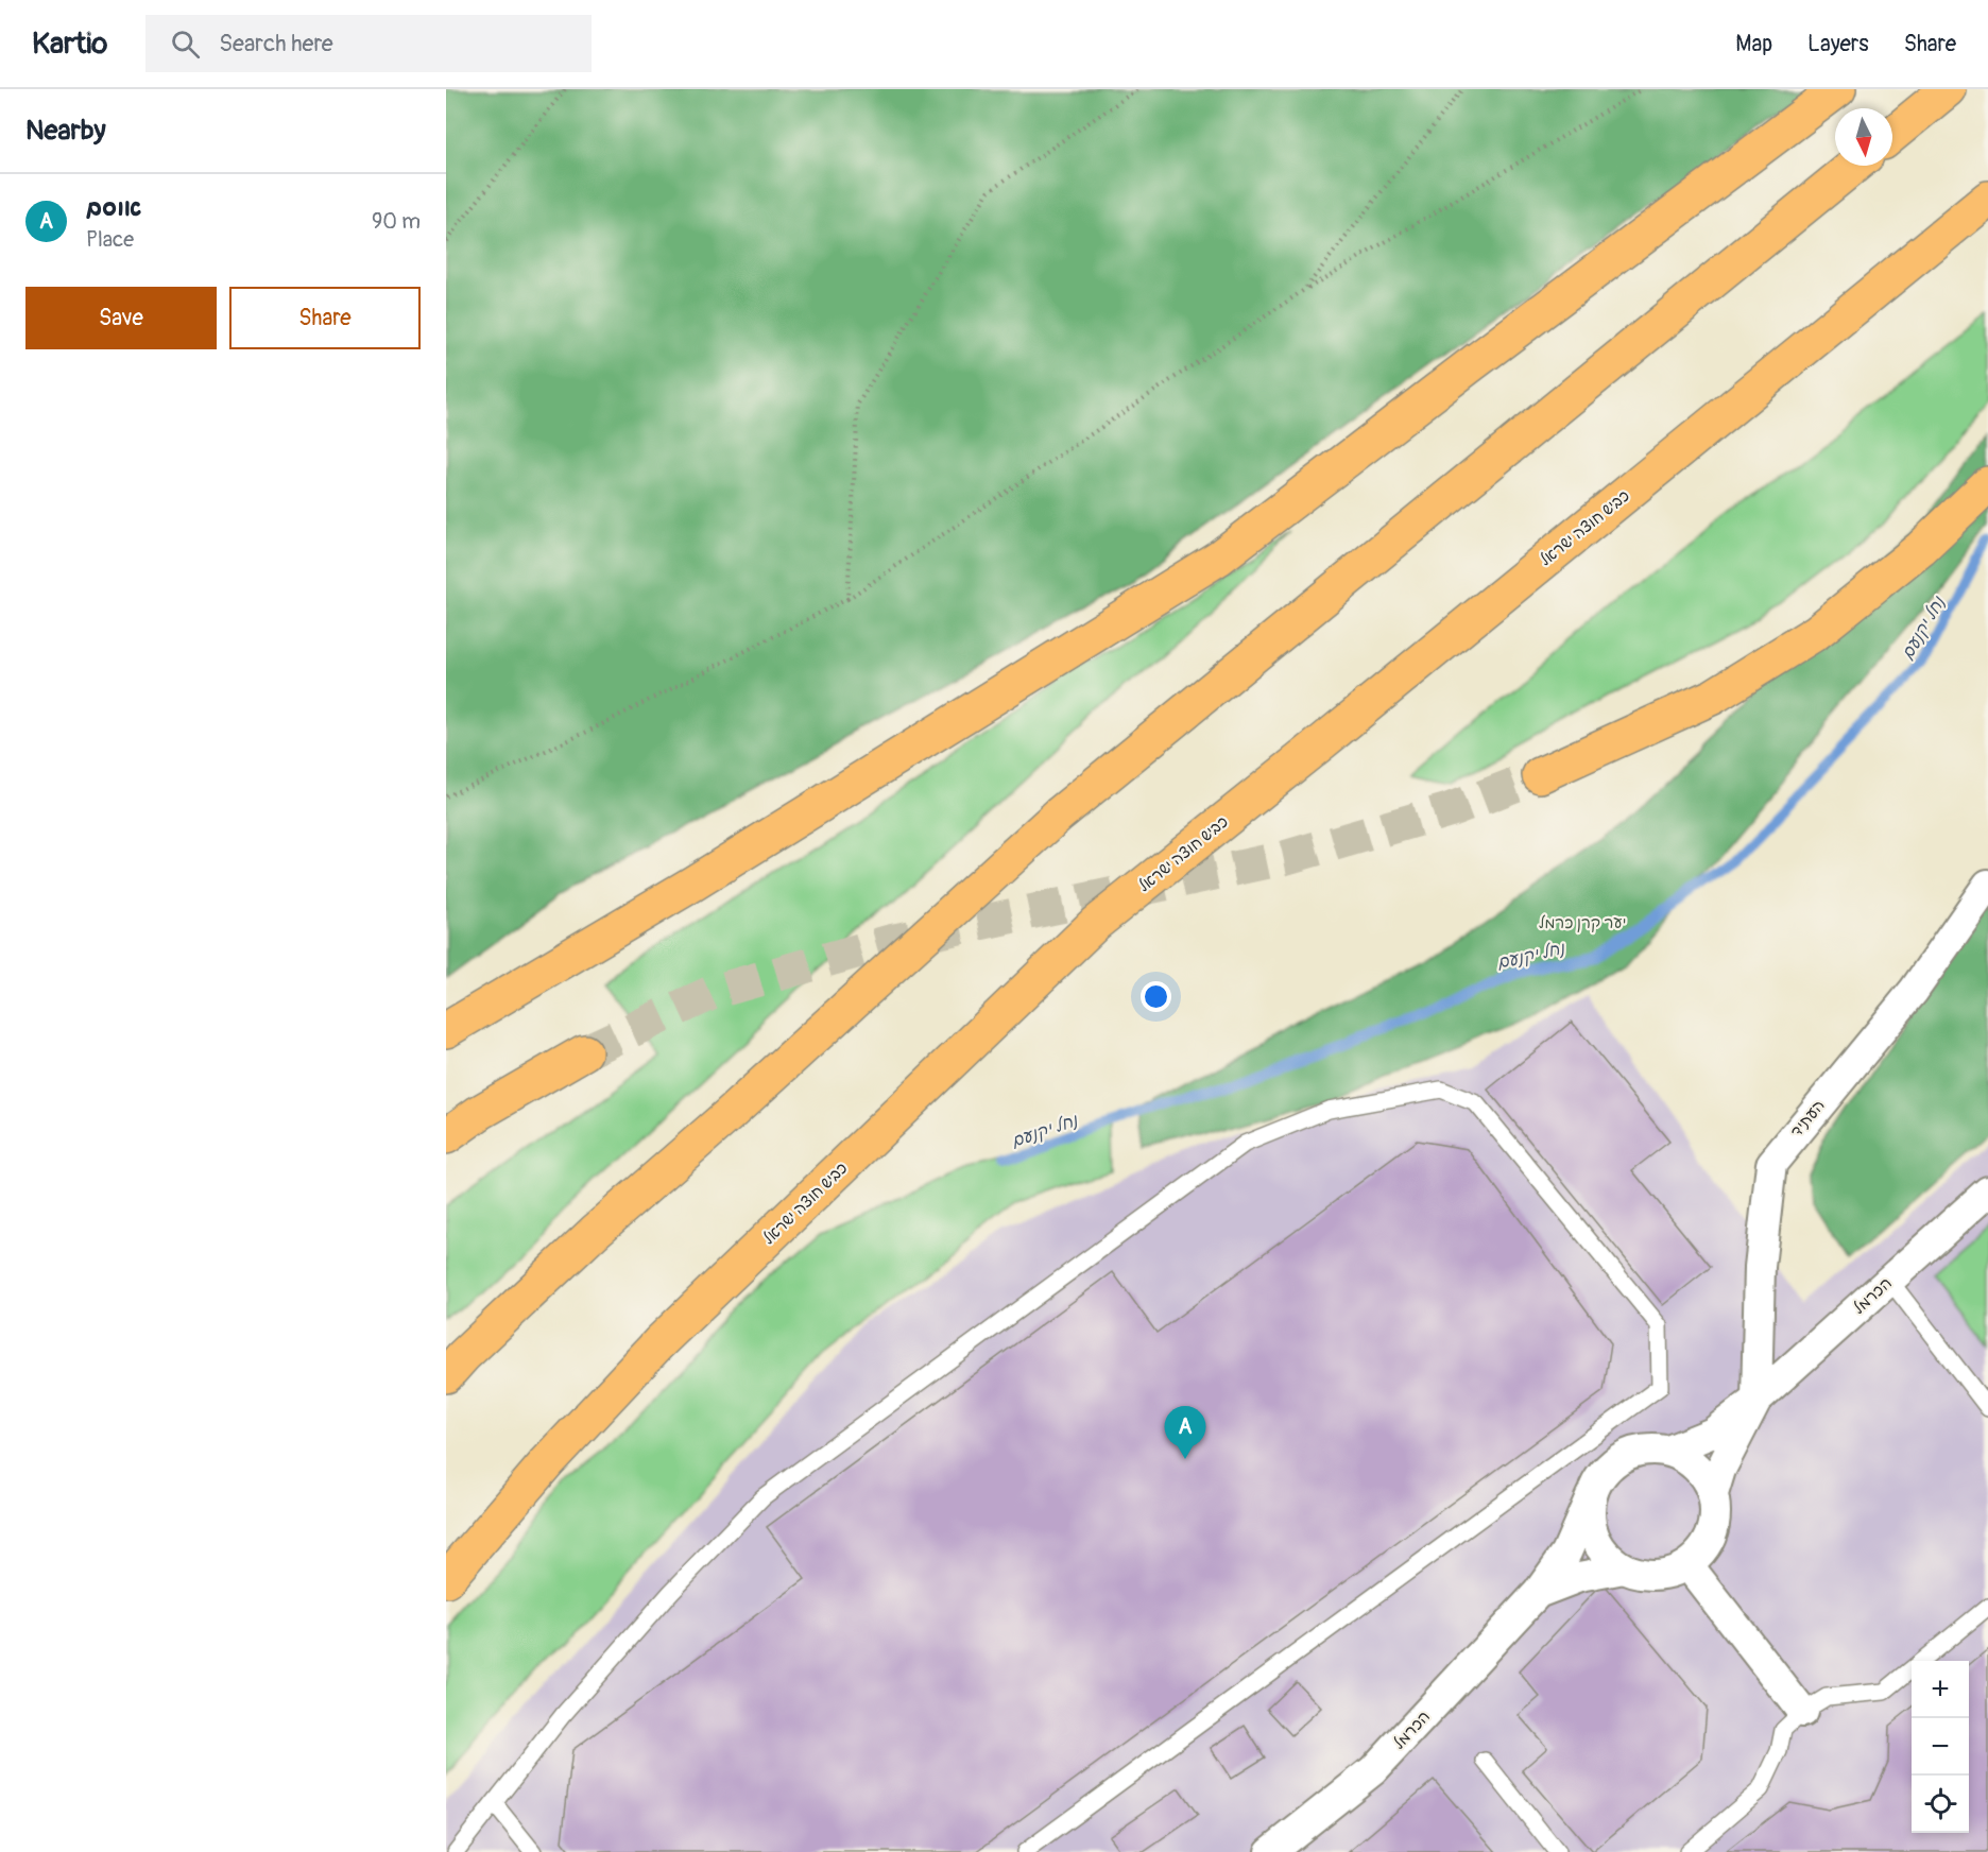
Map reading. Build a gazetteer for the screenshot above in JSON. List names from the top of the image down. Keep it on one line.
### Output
{"streets":{"highway":["כביש חוצה ישראל"],"street":["העתיד","הכרמל"]},"crossings":[["העתיד","הכרמל"]],"water":["נחל יקנעם"],"parks":["יער קרן כרמל"],"north":"bottom","page":{"header":"Kartio","search":"Search here","nav":["Map","Layers","Share"],"heading":"Nearby","list":[{"mark":"A","name":"אוסם","note":"Place","value":"90 m"}],"buttons":["Save","Share"],"pins":"A","map_buttons":["+","−"]}}
